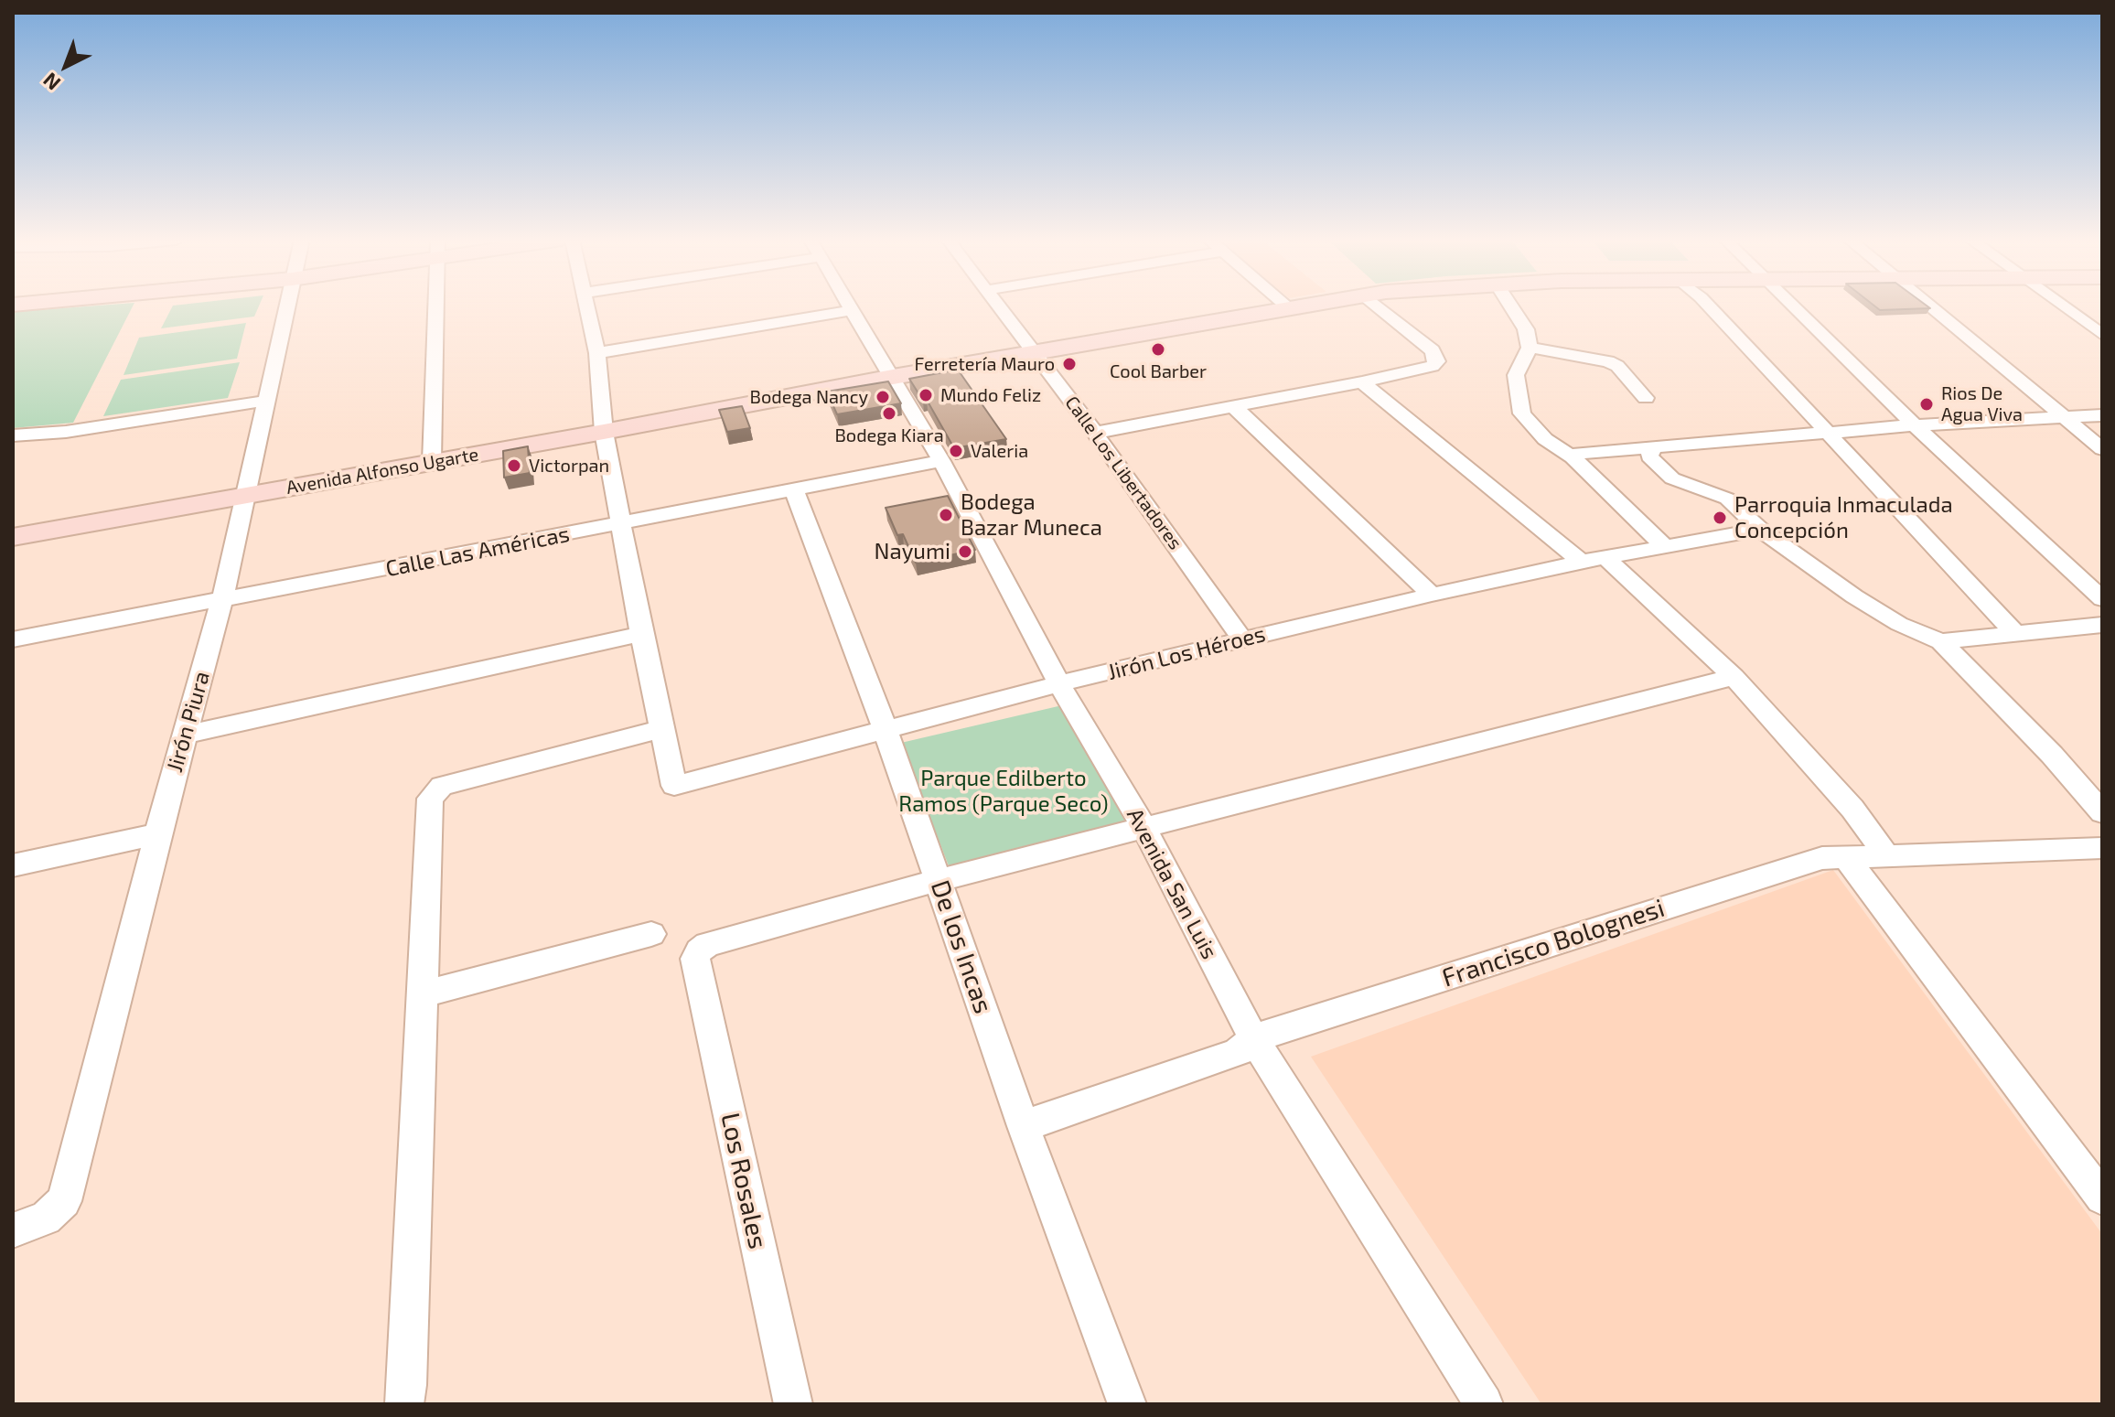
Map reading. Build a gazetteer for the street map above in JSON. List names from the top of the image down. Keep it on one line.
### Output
{"streets":{"street":["Avenida Alfonso Ugarte","Calle Los Libertadores","Calle Las Américas","Jirón Los Héroes","Jirón Piura","Avenida San Luis","Francisco Bolognesi","De los Incas","Los Rosales"]},"crossings":[["Avenida Alfonso Ugarte","Calle Los Libertadores"],["Avenida Alfonso Ugarte","Jirón Piura"],["Avenida Alfonso Ugarte","Avenida San Luis"],["Calle Los Libertadores","Jirón Los Héroes"],["Calle Las Américas","Jirón Piura"],["Calle Las Américas","Avenida San Luis"],["Calle Las Américas","De los Incas"],["Jirón Los Héroes","Avenida San Luis"],["Jirón Los Héroes","De los Incas"],["Avenida San Luis","Francisco Bolognesi"],["Francisco Bolognesi","De los Incas"],["De los Incas","Los Rosales"]],"parks":["Parque Edilberto Ramos (Parque Seco)"],"places":["Cool Barber","Ferretería Mauro","Mundo Feliz","Bodega Nancy","Rios De Agua Viva","Bodega Kiara","Valeria","Victorpan","Bodega Bazar Muneca","Parroquia Inmaculada Concepción","Nayumi"],"north":"bottom left"}
